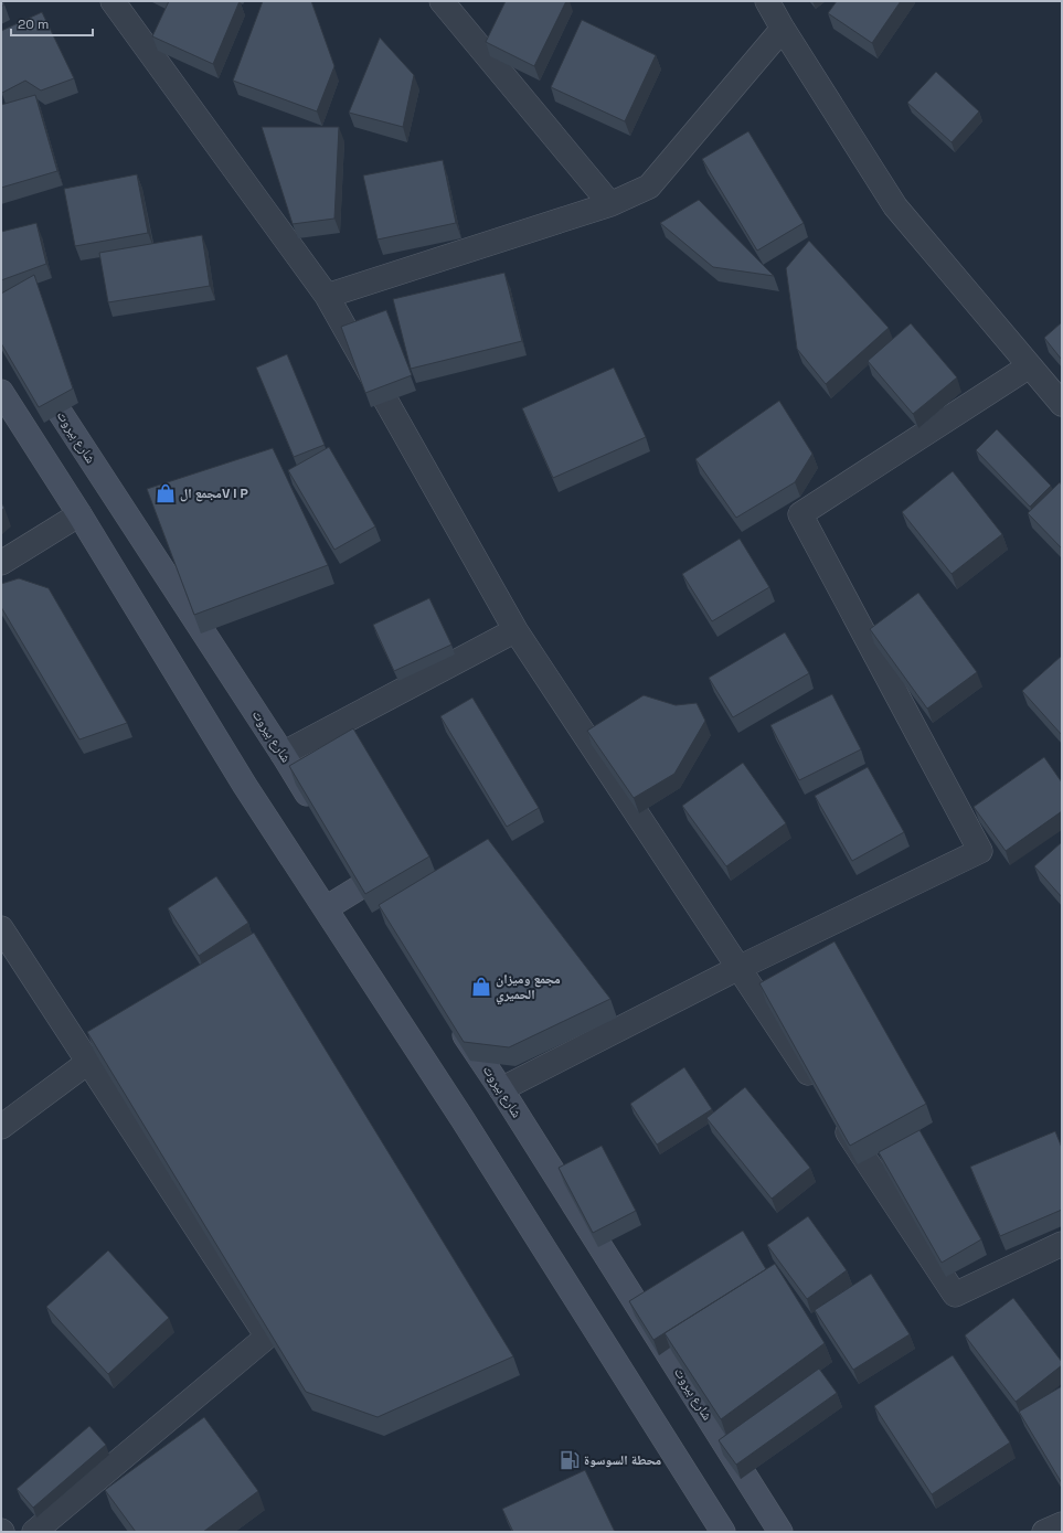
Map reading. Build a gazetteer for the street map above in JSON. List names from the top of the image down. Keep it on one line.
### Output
{"streets":{"main road":["شارع بيروت"]},"places":{"shop":["مجمع الV I P","مجمع وميزان الحميري"],"fuel station":["محطة السوسوة"]},"scale_bar":"20 m"}
